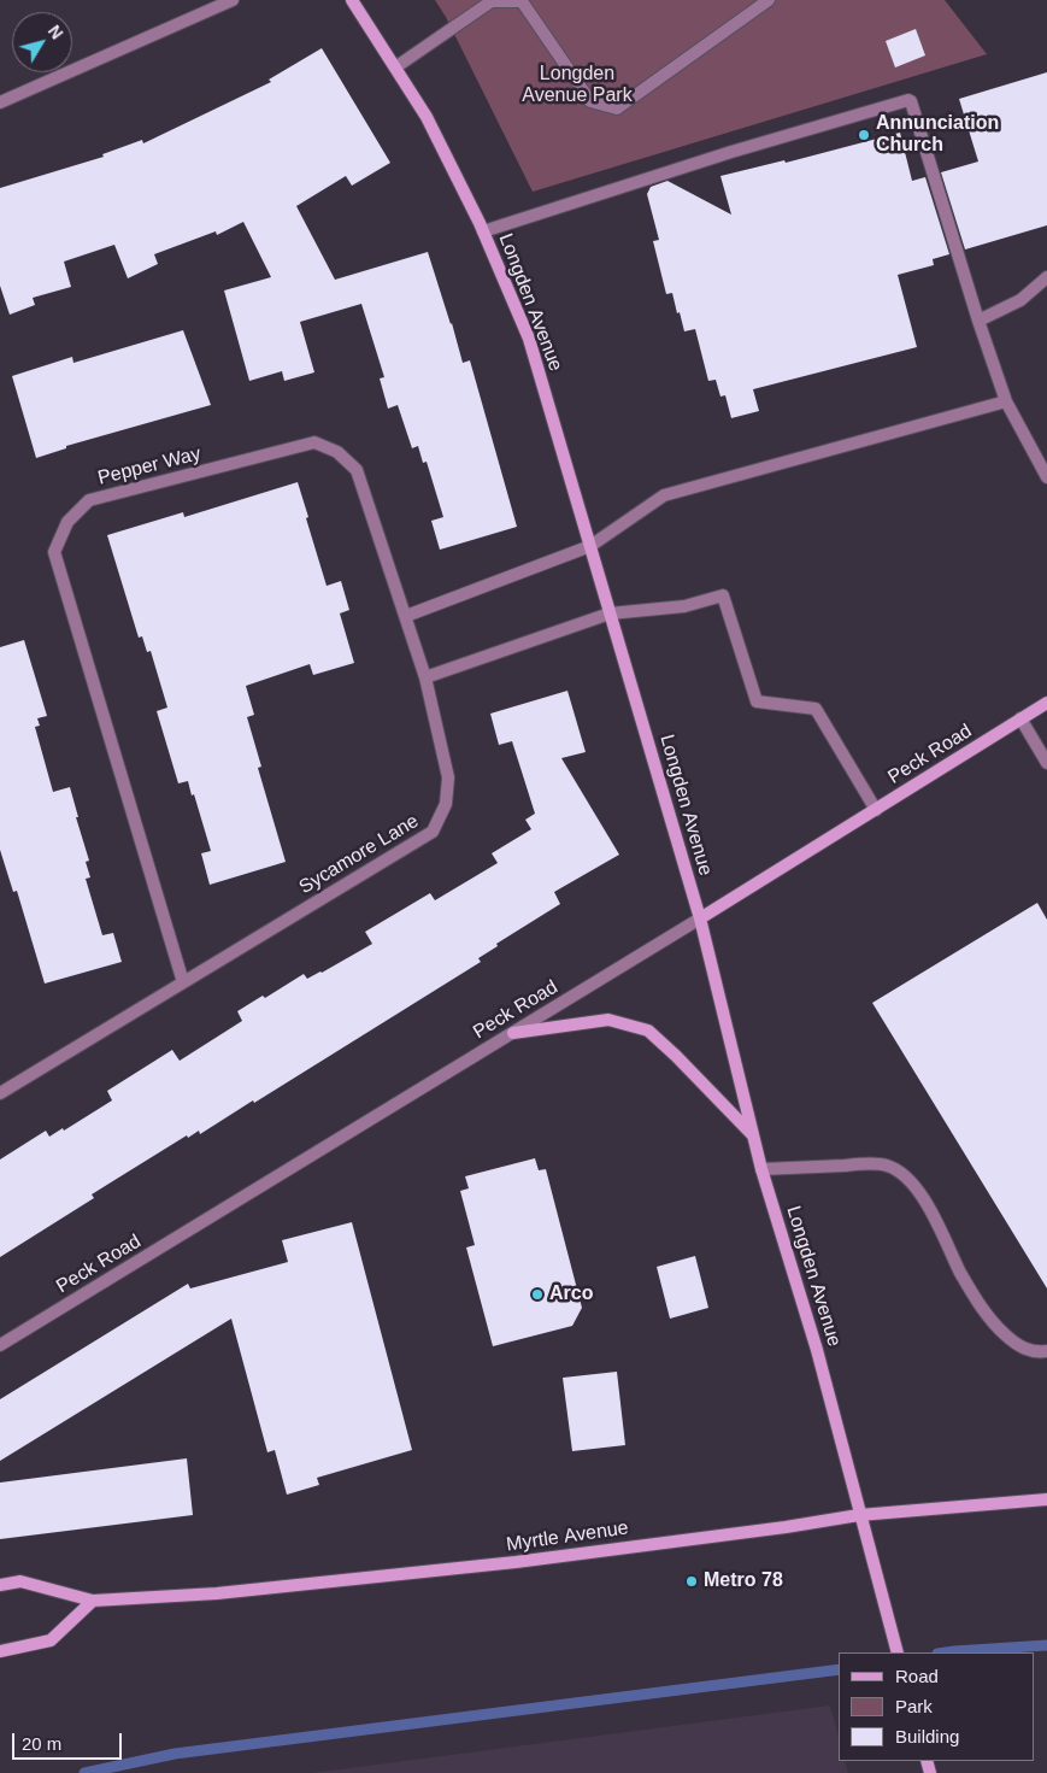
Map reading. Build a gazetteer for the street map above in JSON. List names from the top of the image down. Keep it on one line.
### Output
{"streets":{"street":["Longden Avenue","Pepper Way","Peck Road","Sycamore Lane","Myrtle Avenue"]},"crossings":[["Longden Avenue","Peck Road"],["Longden Avenue","Myrtle Avenue"],["Pepper Way","Sycamore Lane"]],"parks":["Longden Avenue Park"],"places":["Annunciation Church","Arco","Metro 78"],"legend":["Road","Park","Building"],"scale_bar":"20 m","north":"top right"}
